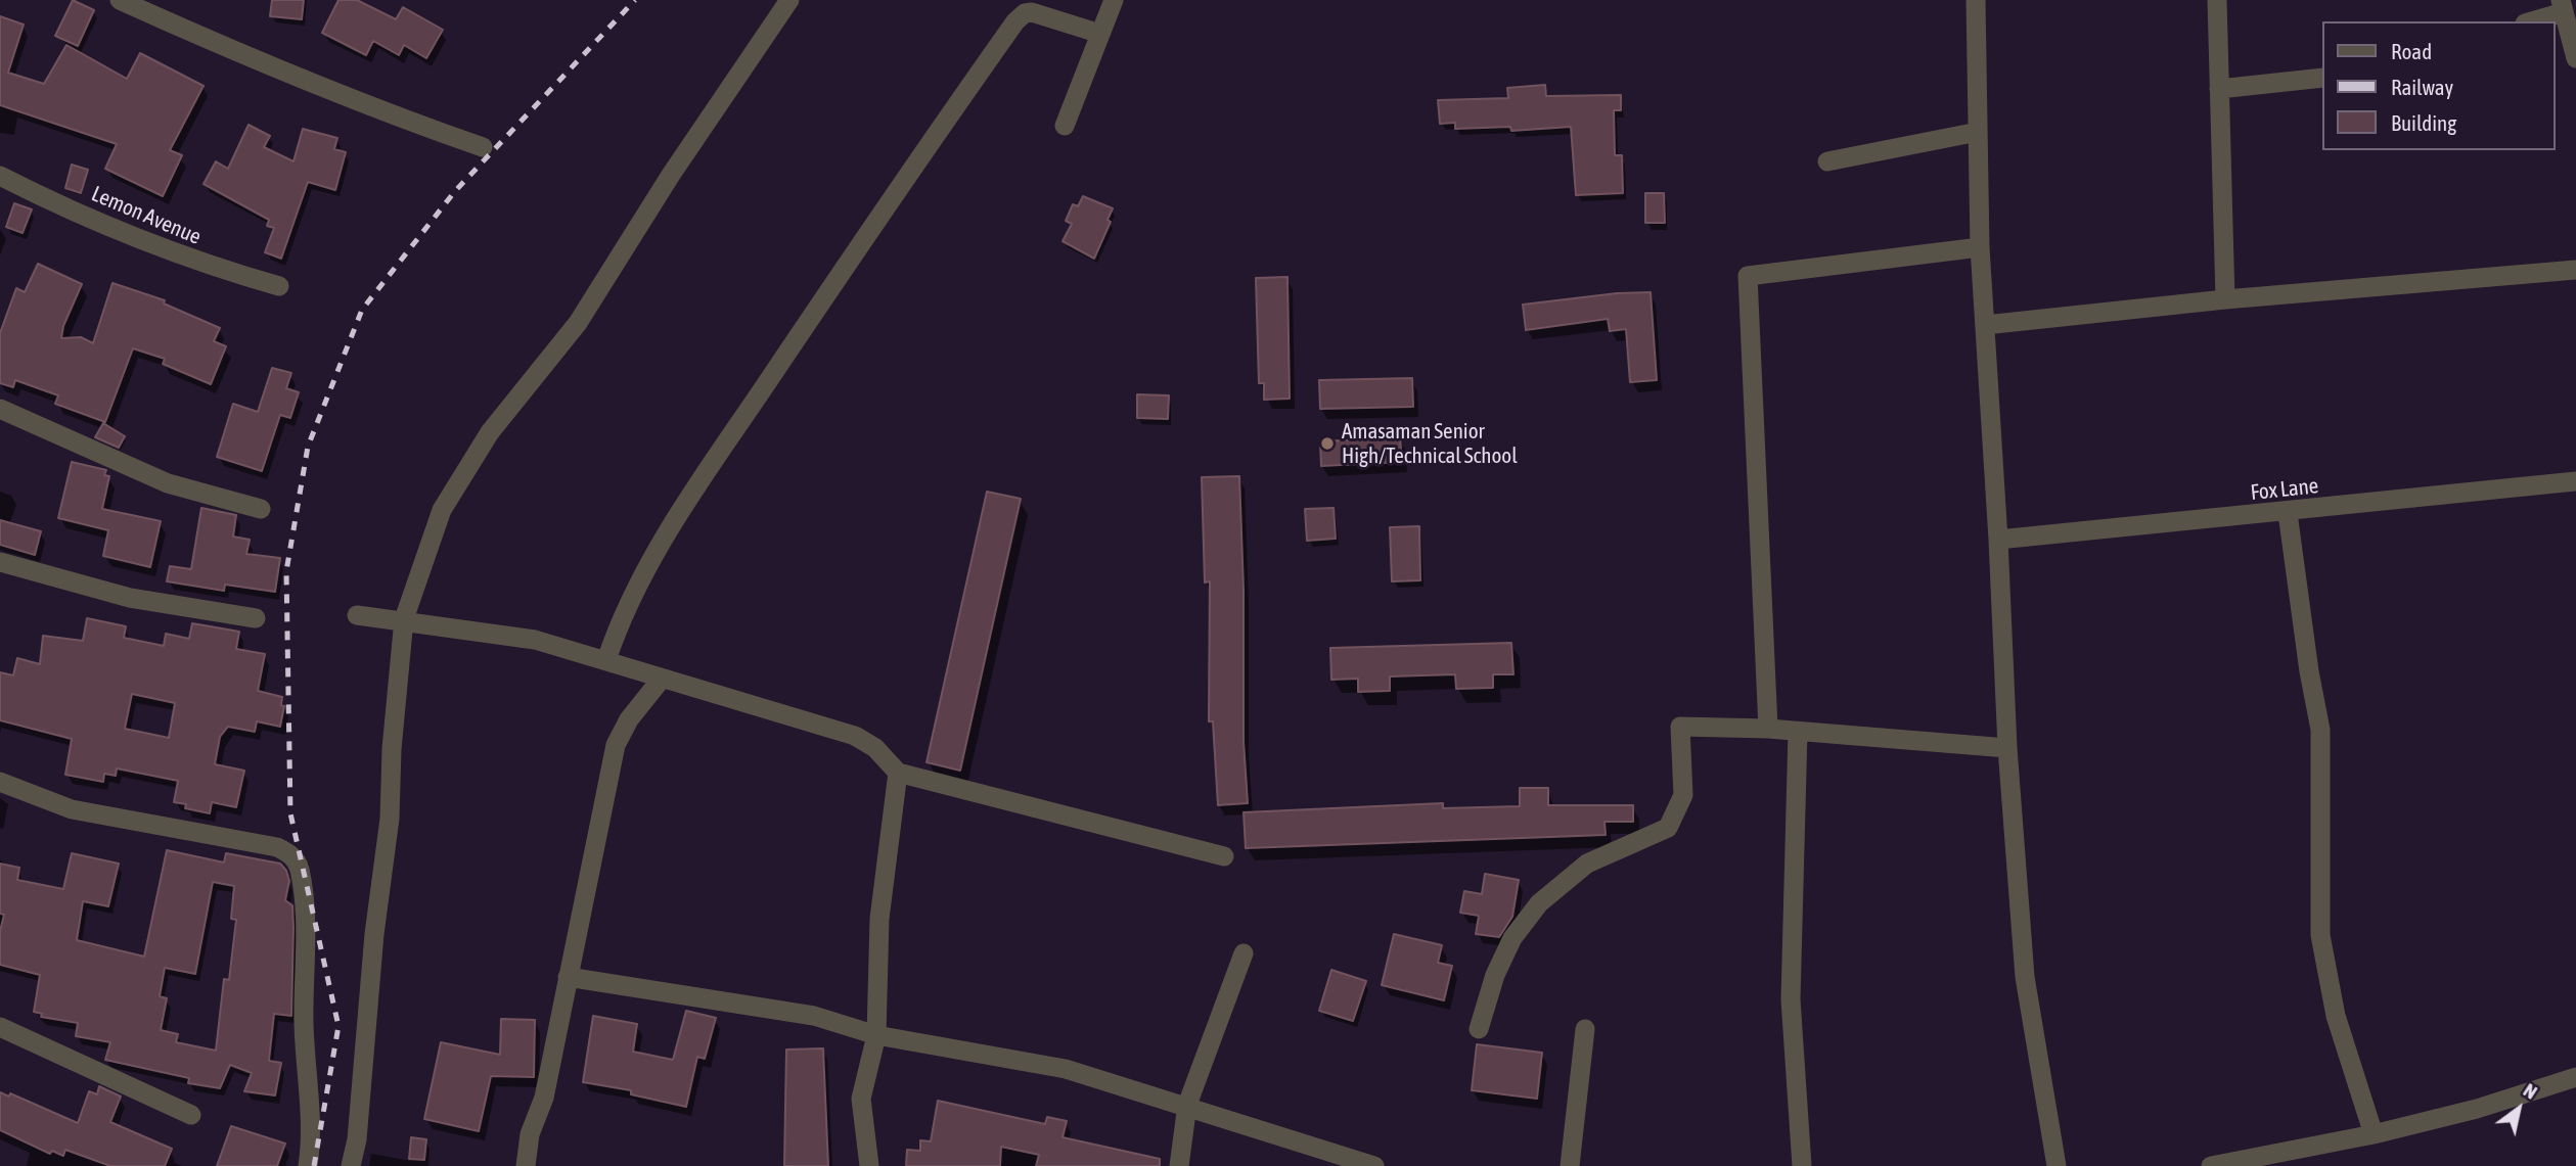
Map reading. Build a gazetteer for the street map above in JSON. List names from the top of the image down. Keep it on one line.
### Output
{"streets":{"street":["Lemon Avenue","Fox Lane"]},"places":["Amasaman Senior High/Technical School"],"legend":["Road","Railway","Building"],"north":"top right"}
